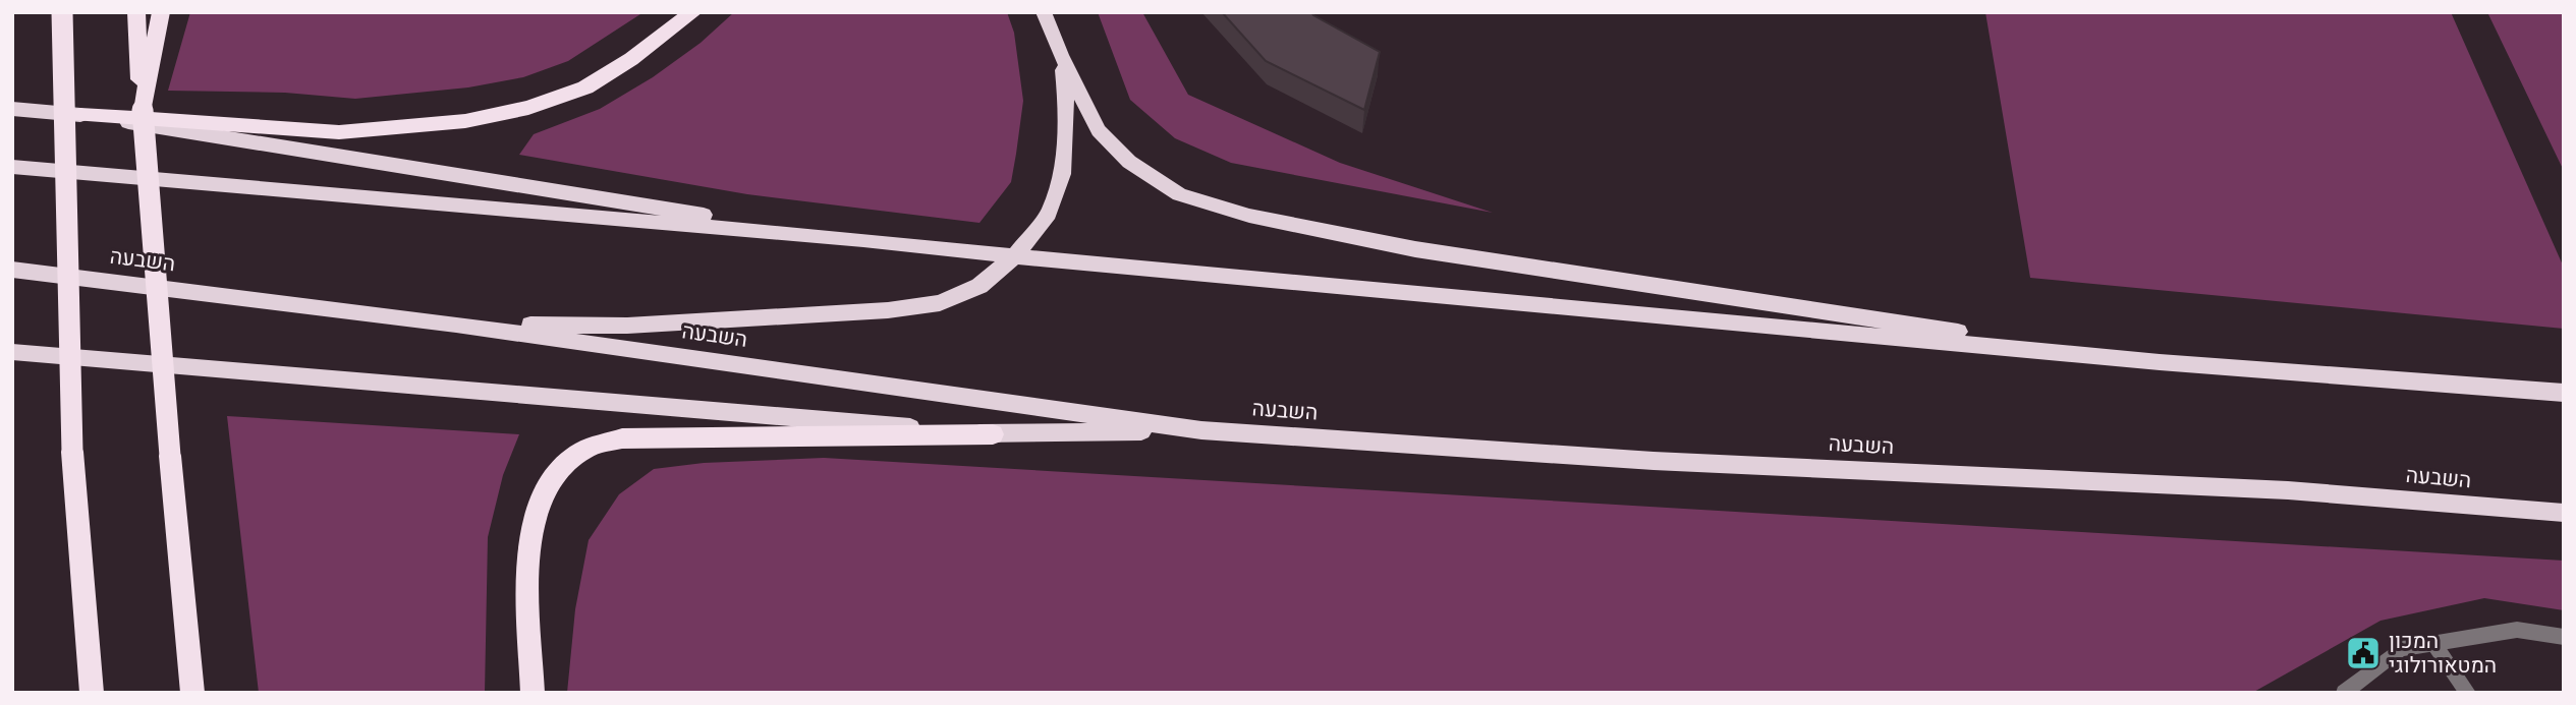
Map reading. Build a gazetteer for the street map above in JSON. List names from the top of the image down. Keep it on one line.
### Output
{"streets":{"highway":["השבעה"]},"places":{"public building":["המכון המטאורולוגי"]}}
